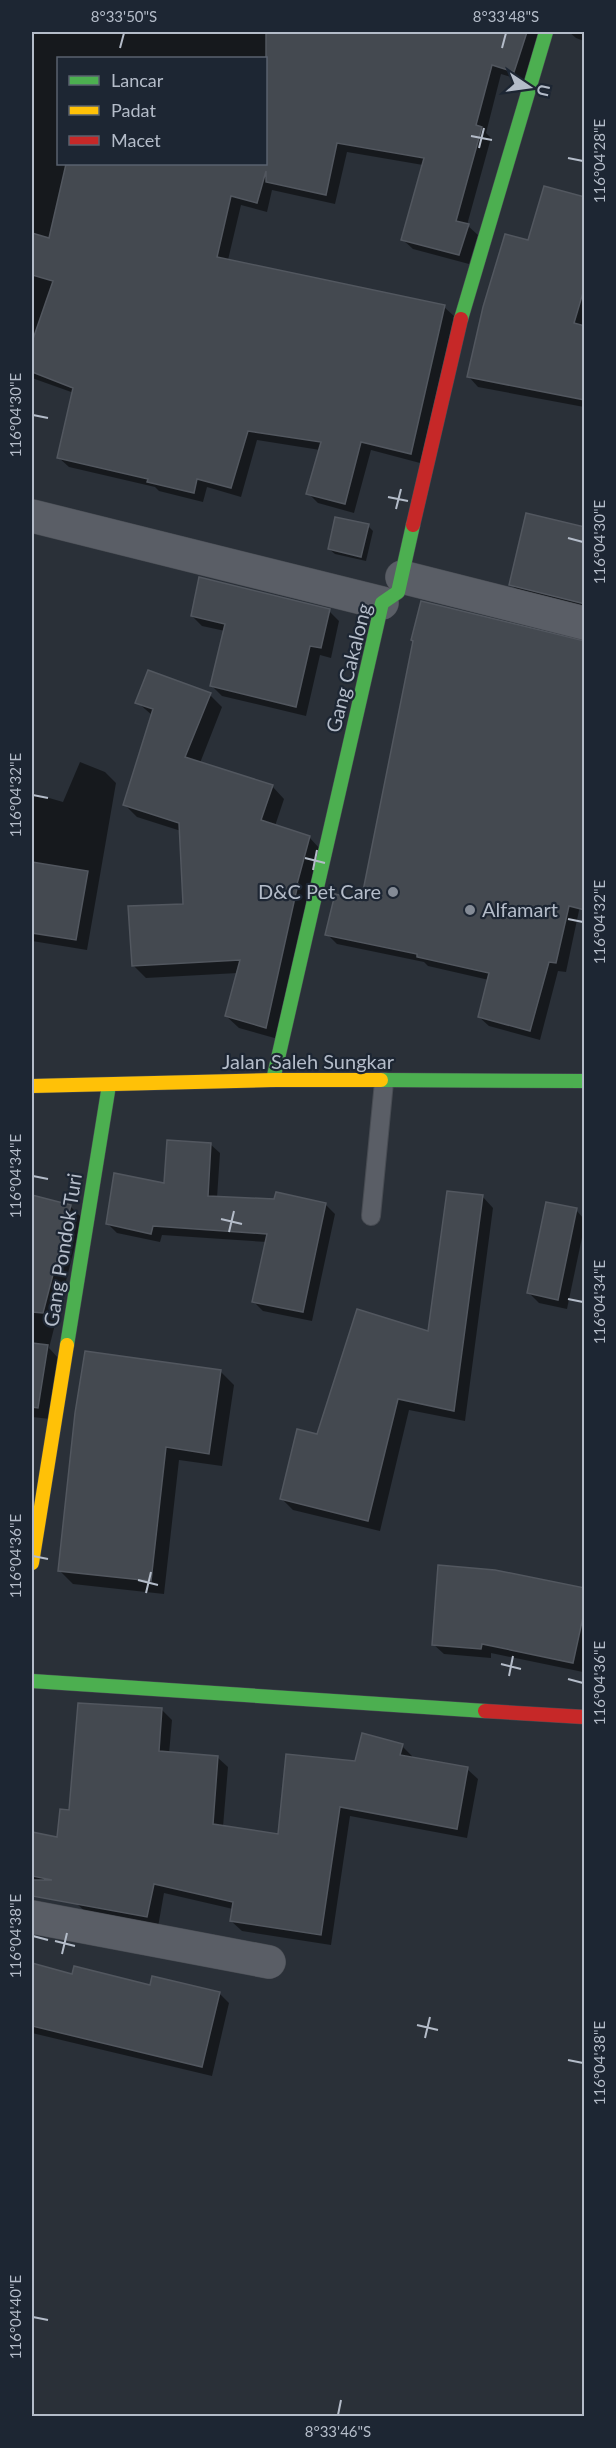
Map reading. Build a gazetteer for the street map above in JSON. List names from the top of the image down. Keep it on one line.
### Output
{"streets":{"main road":["Gang Cakalong","Jalan Saleh Sungkar","Gang Pondok Turi"]},"crossings":[["Gang Cakalong","Jalan Saleh Sungkar"],["Jalan Saleh Sungkar","Gang Pondok Turi"]],"places":["D&C Pet Care","Alfamart"],"legend":["Lancar","Padat","Macet"],"north":"right","coordinates":["8°33'50\"S","8°33'48\"S","116°04'28\"E","116°04'30\"E","116°04'32\"E","116°04'34\"E","116°04'36\"E","116°04'38\"E","116°04'40\"E","8°33'46\"S"]}
